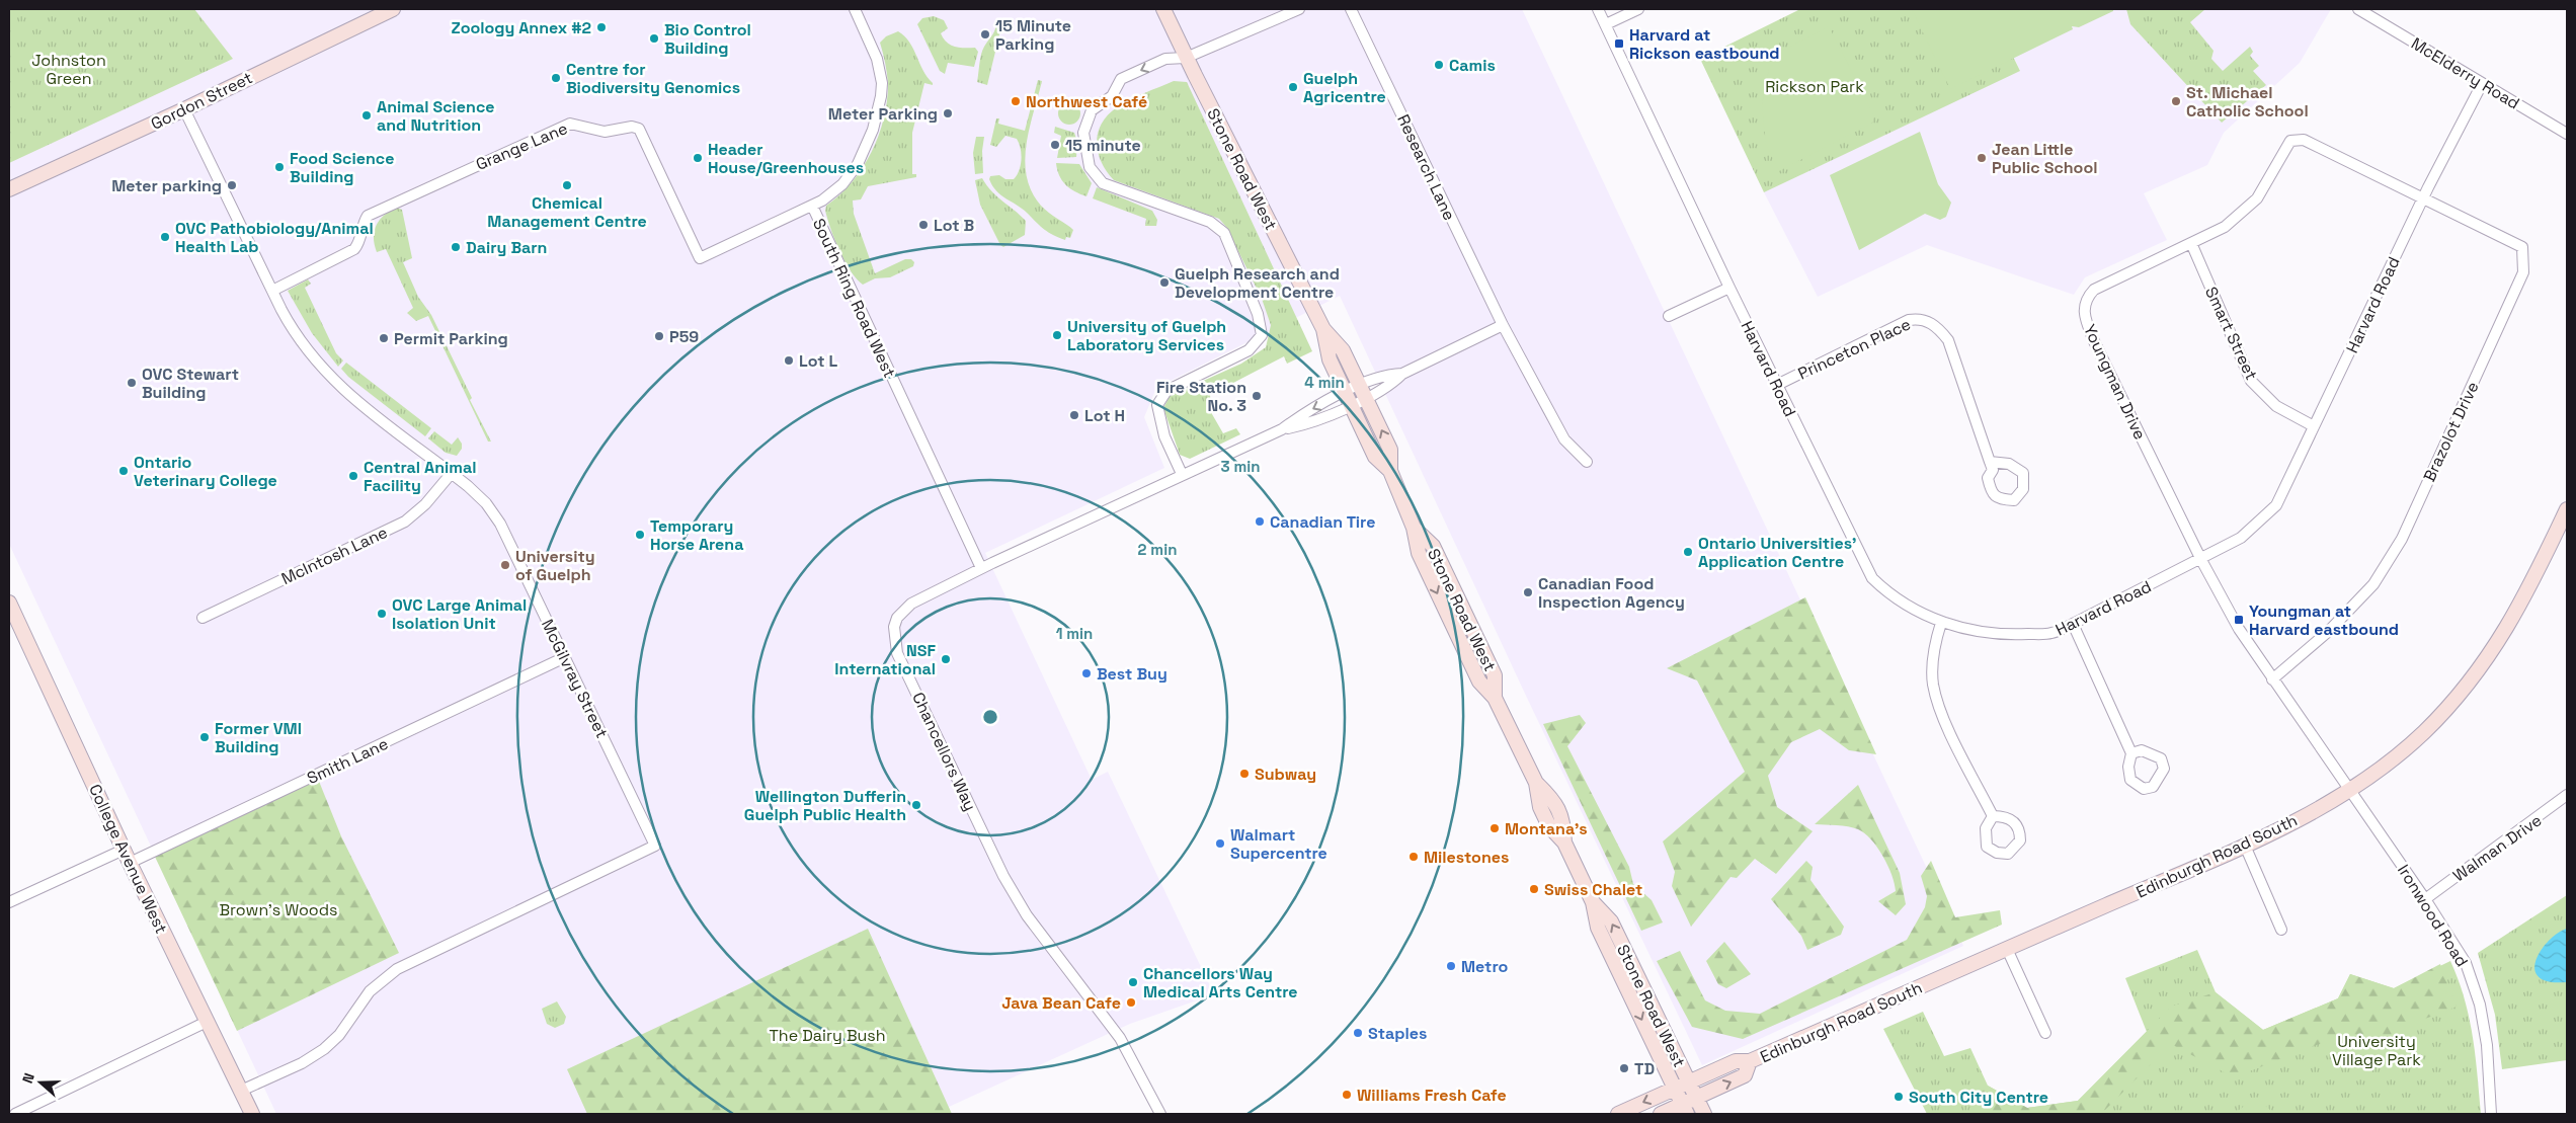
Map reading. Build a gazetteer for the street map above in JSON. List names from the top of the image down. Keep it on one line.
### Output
{"streets":{"main road":["Gordon Street","Stone Road West","Edinburgh Road South","College Avenue West"],"street":["McElderry Road","Grange Lane","Research Lane","South Ring Road West","Harvard Road","Smart Street","Princeton Place","Youngman Drive","Brazolot Drive","McIntosh Lane","McGilvray Street","Chancellors Way","Smith Lane","Walman Drive","Ironwood Road"]},"crossings":[["McElderry Road","Harvard Road"],["Gordon Street","McGilvray Street"],["Grange Lane","South Ring Road West"],["Grange Lane","McGilvray Street"],["Stone Road West","Chancellors Way"],["Stone Road West","Edinburgh Road South"],["South Ring Road West","Chancellors Way"],["Harvard Road","Smart Street"],["Harvard Road","Princeton Place"],["Harvard Road","Youngman Drive"],["Harvard Road","Brazolot Drive"],["Smart Street","Youngman Drive"],["Youngman Drive","Brazolot Drive"],["Youngman Drive","Edinburgh Road South"],["Youngman Drive","Ironwood Road"],["McIntosh Lane","McGilvray Street"],["McGilvray Street","Smith Lane"],["McGilvray Street","College Avenue West"],["Smith Lane","College Avenue West"],["Walman Drive","Ironwood Road"],["Edinburgh Road South","Ironwood Road"]],"parks":["Johnston Green","Rickson Park","Brown's Woods","The Dairy Bush","University Village Park"],"places":{"other":["Zoology Annex #2","15 Minute Parking","Bio Control Building","Camis","Centre for Biodiversity Genomics","Guelph Agricentre","Northwest Café","St. Michael Catholic School","Meter Parking","Animal Science and Nutrition","15 minute","Header House/Greenhouses","Jean Little Public School","Food Science Building","Meter parking","Chemical Management Centre","Lot B","OVC Pathobiology/Animal Health Lab","Dairy Barn","Guelph Research and Development Centre","University of Guelph Laboratory Services","P59","Permit Parking","Lot L","OVC Stewart Building","Fire Station No. 3","Lot H","Ontario Veterinary College","Central Animal Facility","Canadian Tire","Temporary Horse Arena","Ontario Universities' Application Centre","University of Guelph","Canadian Food Inspection Agency","OVC Large Animal Isolation Unit","NSF International","Best Buy","Former VMI Building","Subway","Wellington Dufferin Guelph Public Health","Montana's","Walmart Supercentre","Milestones","Swiss Chalet","Metro","Chancellors Way Medical Arts Centre","Java Bean Cafe","Staples","TD","Williams Fresh Cafe","South City Centre"],"transit":["Harvard at Rickson eastbound","Youngman at Harvard eastbound"]},"north":"left","rings":["4 min","3 min","2 min","1 min"]}
